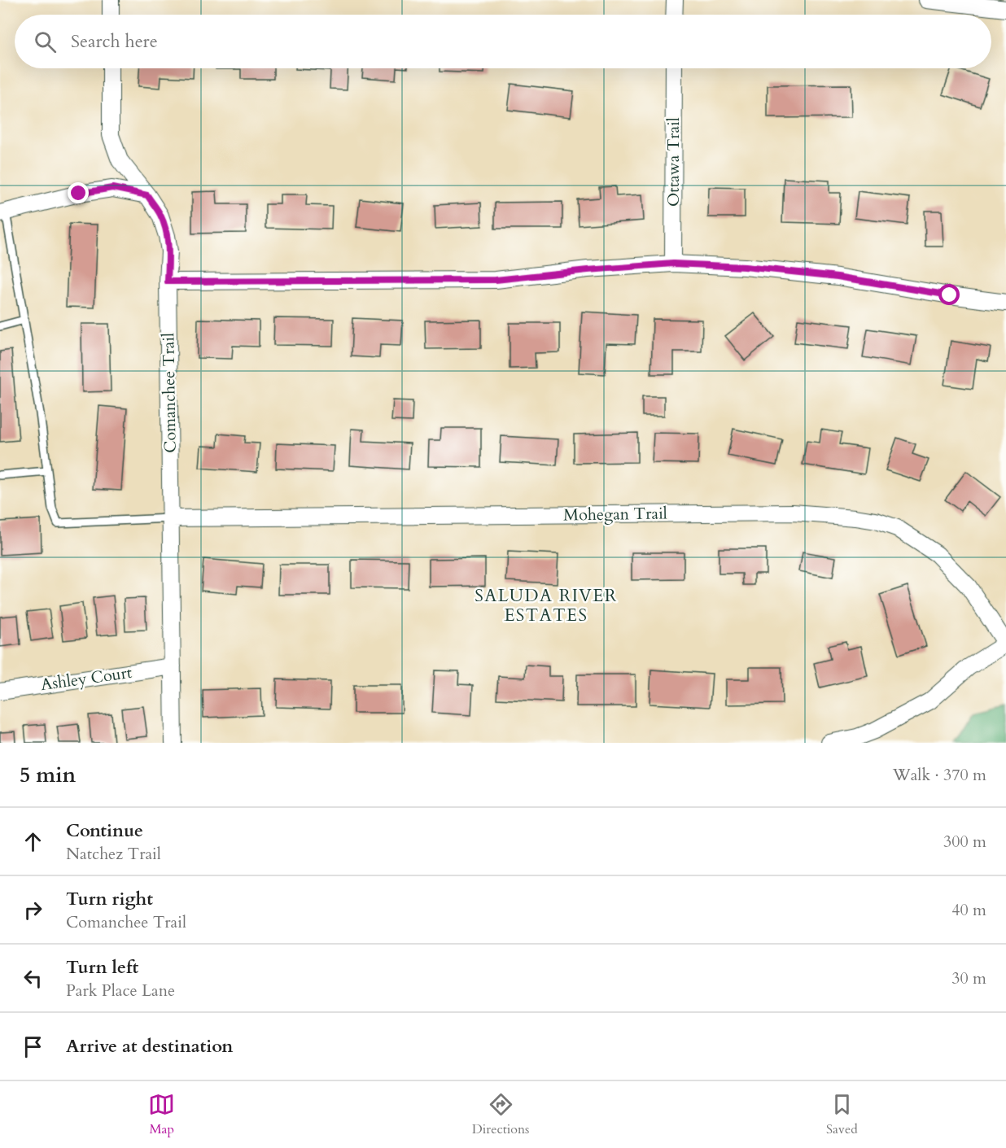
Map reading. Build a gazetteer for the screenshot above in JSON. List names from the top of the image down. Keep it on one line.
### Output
{"streets":{"street":["Ottawa Trail","Comanchee Trail","Mohegan Trail","Ashley Court"]},"crossings":[["Comanchee Trail","Mohegan Trail"],["Comanchee Trail","Ashley Court"]],"districts":["SALUDA RIVER ESTATES"],"page":{"search":"Search here","heading":["5 min","Walk · 370 m"],"list":[["Continue","Natchez Trail","300 m"],["Turn right","Comanchee Trail","40 m"],["Turn left","Park Place Lane","30 m"],"Arrive at destination"],"nav":["Map","Directions","Saved"]}}
